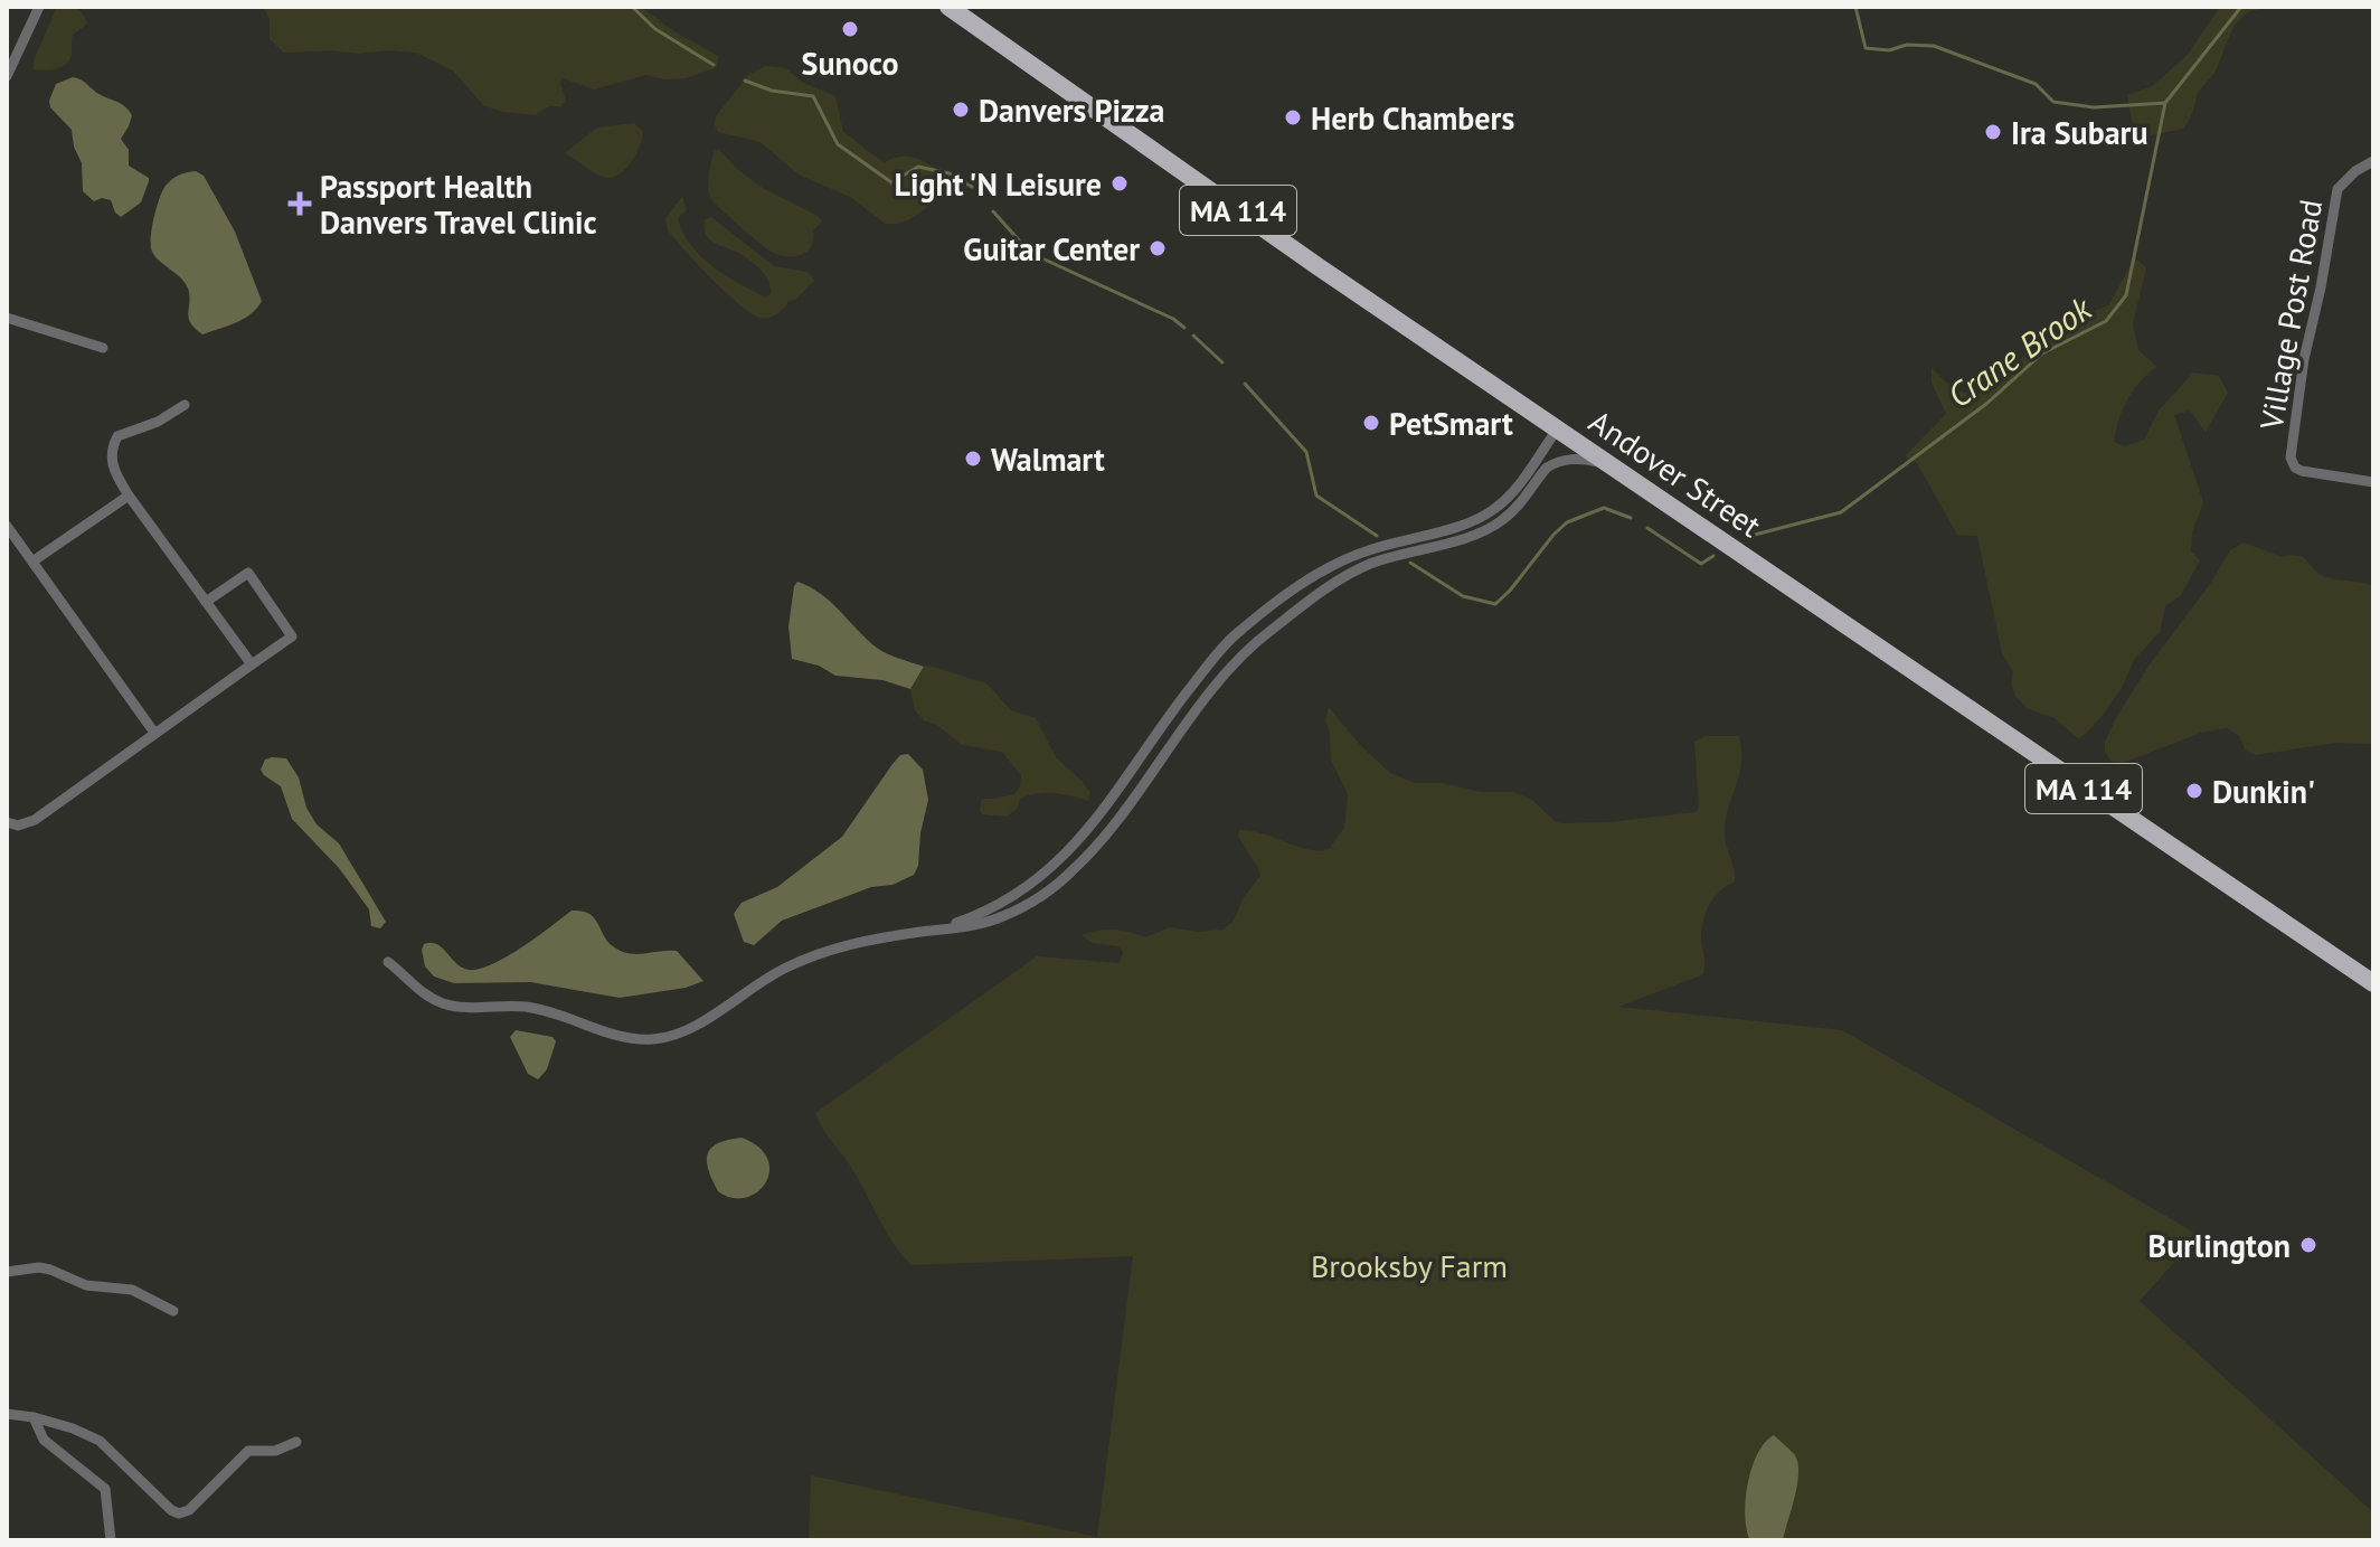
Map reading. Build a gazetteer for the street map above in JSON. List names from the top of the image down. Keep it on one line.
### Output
{"streets":{"highway":["MA 114","Andover Street"],"street":["Village Post Road"]},"water":["Crane Brook"],"parks":["Brooksby Farm"],"places":{"other":["Sunoco","Danvers Pizza","Herb Chambers","Ira Subaru","Light 'N Leisure","Guitar Center","PetSmart","Walmart","Dunkin'","Burlington"],"health":["Passport Health Danvers Travel Clinic"]}}
